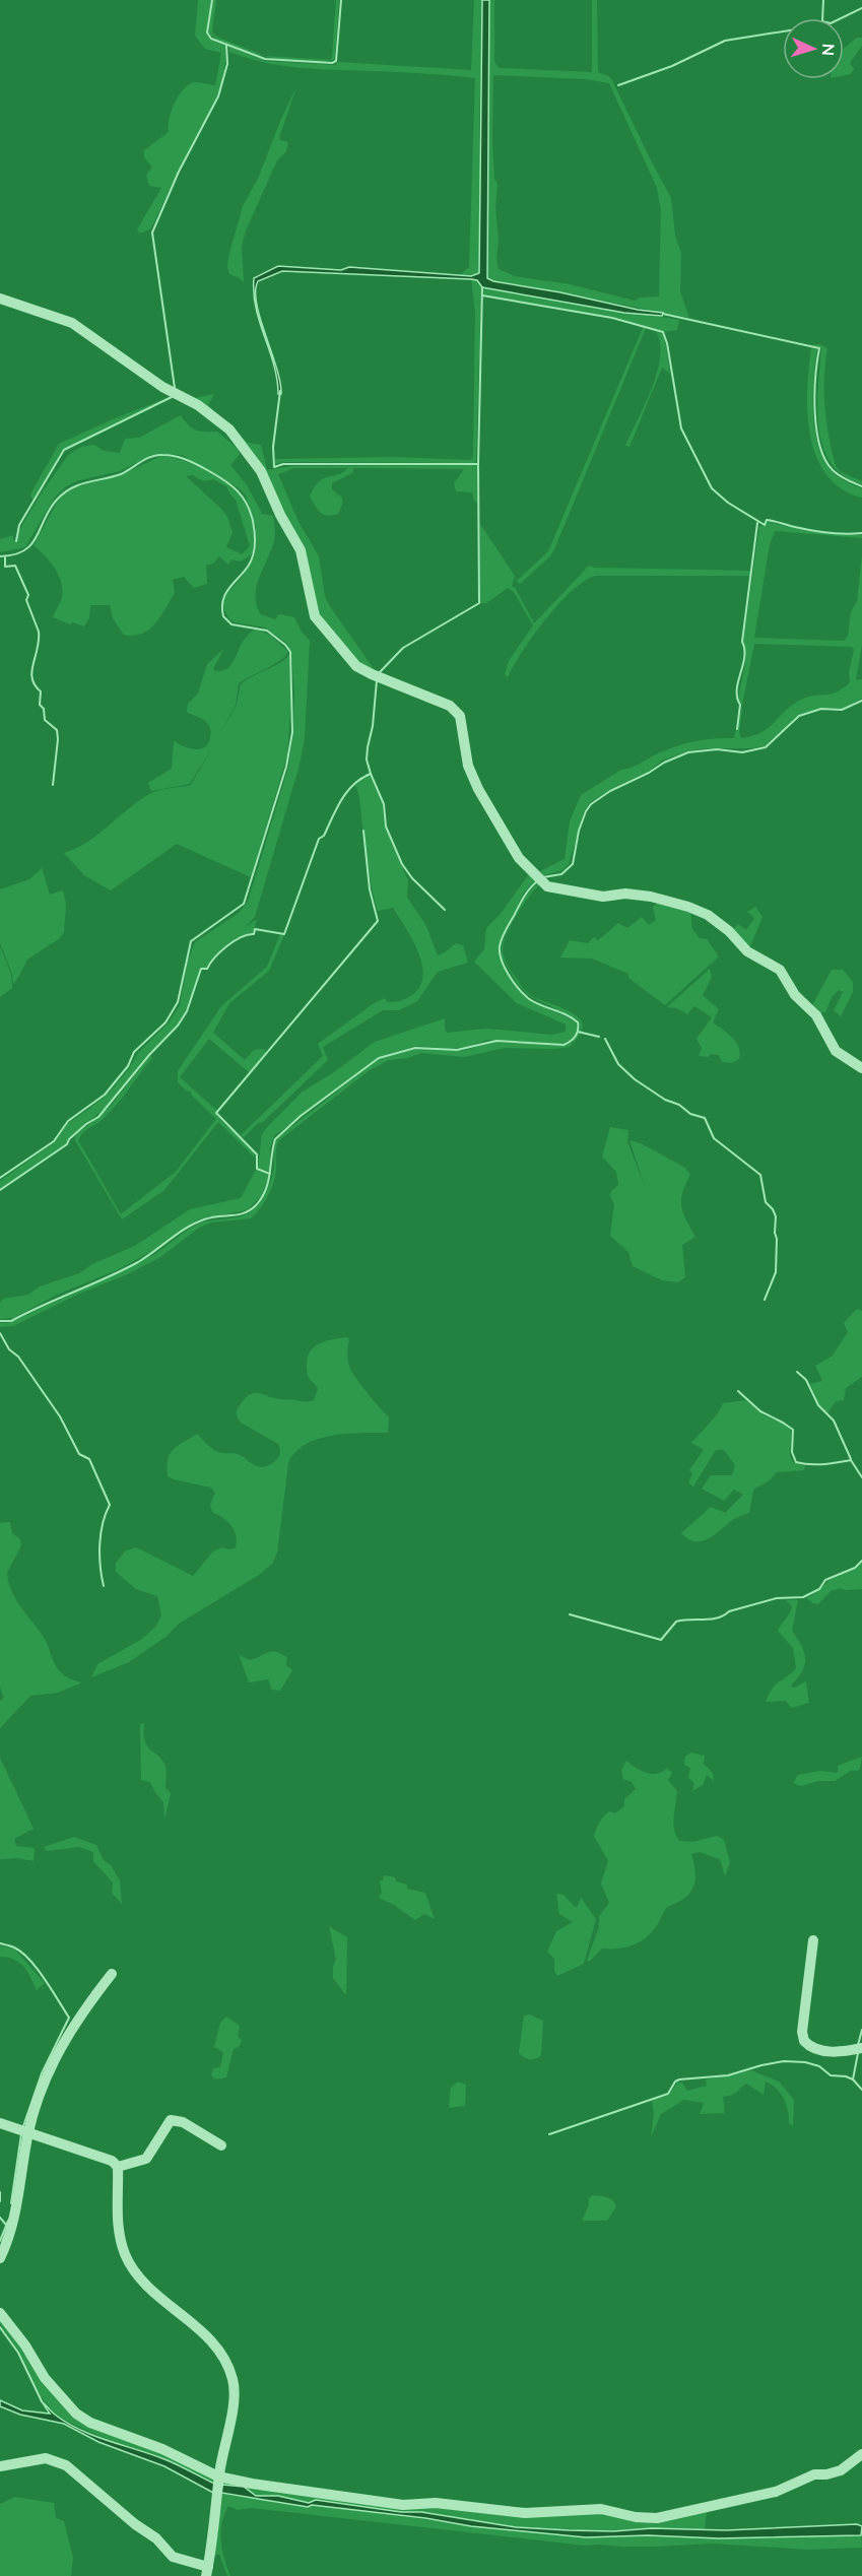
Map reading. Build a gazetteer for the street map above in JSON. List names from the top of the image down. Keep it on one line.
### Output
{"north":"right"}
